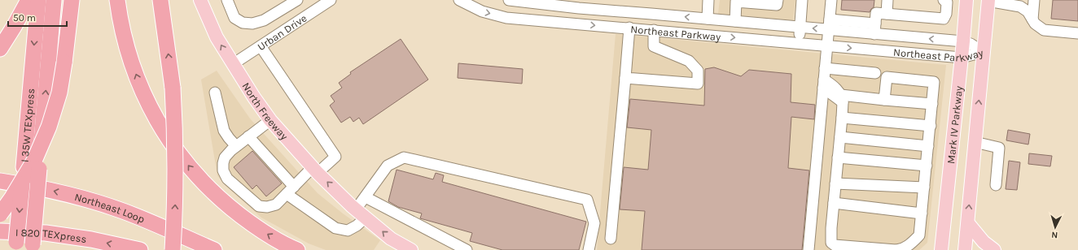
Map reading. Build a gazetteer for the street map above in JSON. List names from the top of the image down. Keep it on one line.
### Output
{"streets":{"highway":["I 35W TEXpress","Northeast Loop","I 820 TEXpress"],"main road":["North Freeway","Mark IV Parkway"],"street":["Urban Drive","Northeast Parkway"]},"crossings":[["Urban Drive","North Freeway"],["Northeast Parkway","Mark IV Parkway"]],"one_way":["North Freeway","Northeast Loop","I 820 TEXpress"],"scale_bar":"50 m","north":"bottom"}
